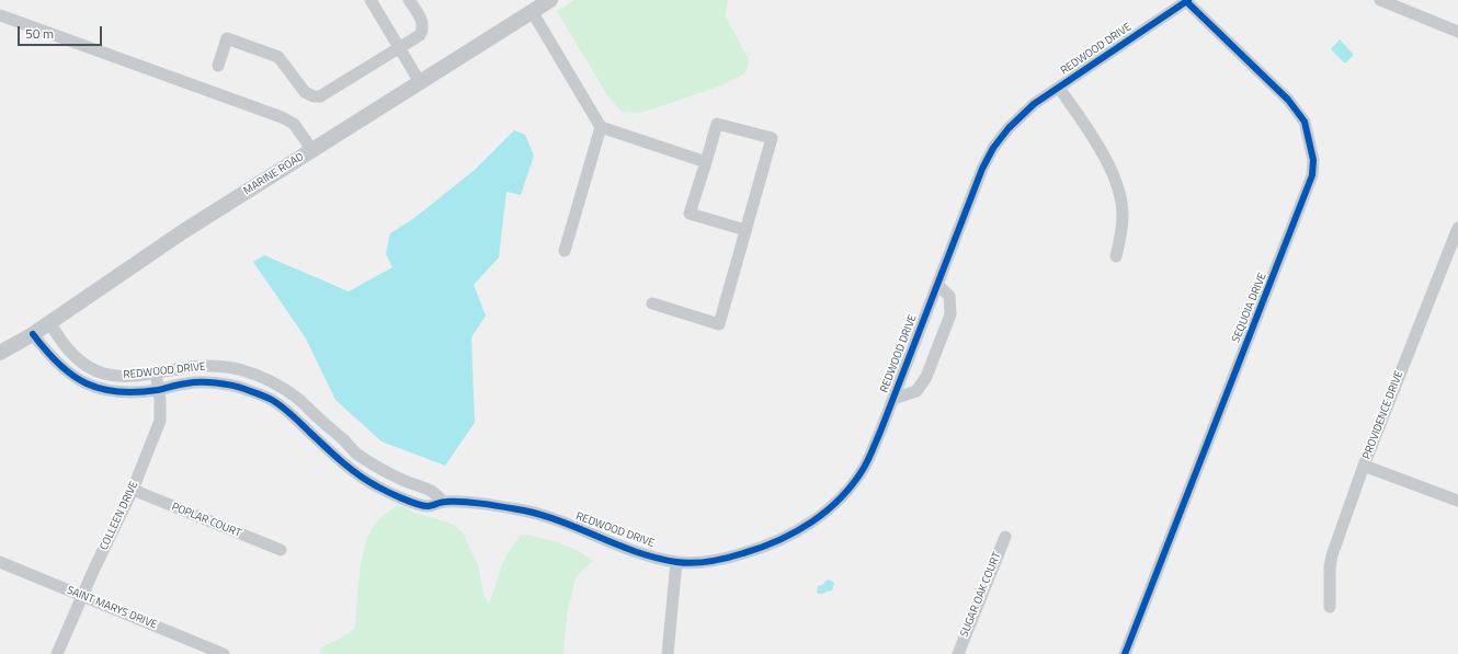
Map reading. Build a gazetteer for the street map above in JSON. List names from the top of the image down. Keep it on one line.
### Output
{"streets":{"main road":["MARINE ROAD"],"street":["REDWOOD DRIVE","SEQUOIA DRIVE","PROVIDENCE DRIVE","COLLEEN DRIVE","POPLAR COURT","SUGAR OAK COURT","SAINT MARYS DRIVE"]},"crossings":[["REDWOOD DRIVE","MARINE ROAD"],["REDWOOD DRIVE","SEQUOIA DRIVE"],["REDWOOD DRIVE","COLLEEN DRIVE"],["COLLEEN DRIVE","POPLAR COURT"],["COLLEEN DRIVE","SAINT MARYS DRIVE"]],"scale_bar":"50 m"}
